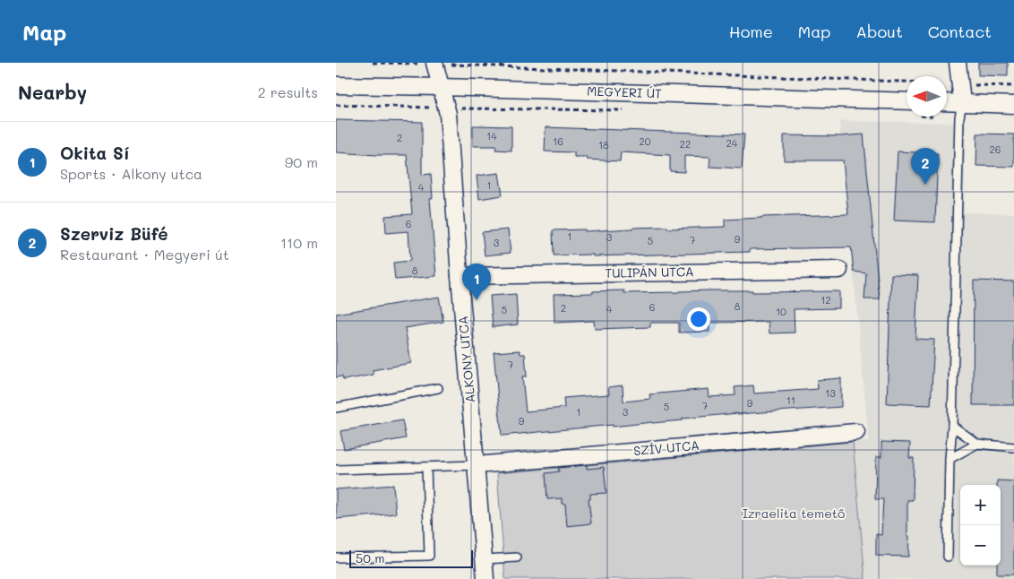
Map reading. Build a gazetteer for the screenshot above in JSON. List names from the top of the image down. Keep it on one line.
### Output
{"streets":{"street":["MEGYERI ÚT","TULIPÁN UTCA","ALKONY UTCA","SZÍV UTCA"]},"crossings":[["MEGYERI ÚT","ALKONY UTCA"],["TULIPÁN UTCA","ALKONY UTCA"],["ALKONY UTCA","SZÍV UTCA"]],"parks":["Izraelita temető"],"house_numbers":["14","2","16","20","24","22","18","26","1","4","6","1","3","9","7","5","3","8","12","8","6","2","4","5","10","7","13","11","9","7","5","1","3","9"],"scale_bar":"50 m","north":"left","page":{"header":"Map","nav":["Home","Map","About","Contact"],"heading":["Nearby","2 results"],"list":[{"mark":"1","name":"Okita Sí","note":"Sports · Alkony utca","value":"90 m"},{"mark":"2","name":"Szerviz Büfé","note":"Restaurant · Megyeri út","value":"110 m"}],"pins":["2","1"],"map_buttons":["+","−"],"scale":"50 m"}}
